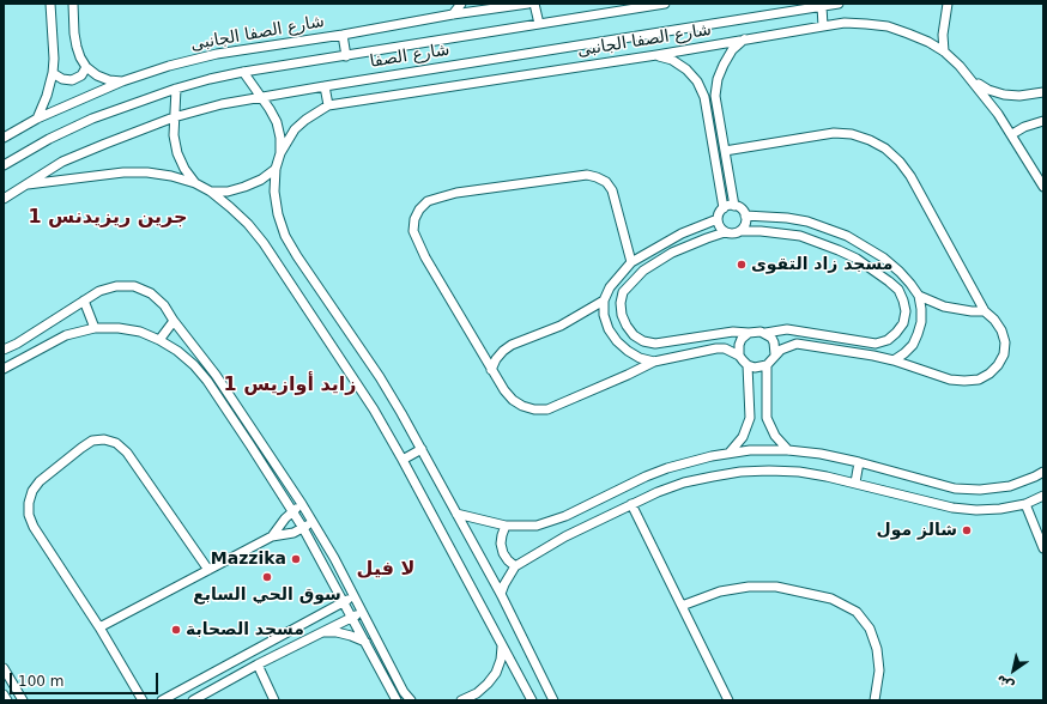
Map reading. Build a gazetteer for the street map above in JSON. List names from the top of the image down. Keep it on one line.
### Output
{"streets":{"street":["شارع الصفا الجانبى","شارع الصفا"]},"districts":["جرين ريزيدنس 1","زايد أوازيس 1","لا فيل"],"places":["مسجد زاد التقوى","شالز مول","Mazzika","سوق الحي السابع","مسجد الصحابة"],"scale_bar":"100 m","north":"bottom left"}
